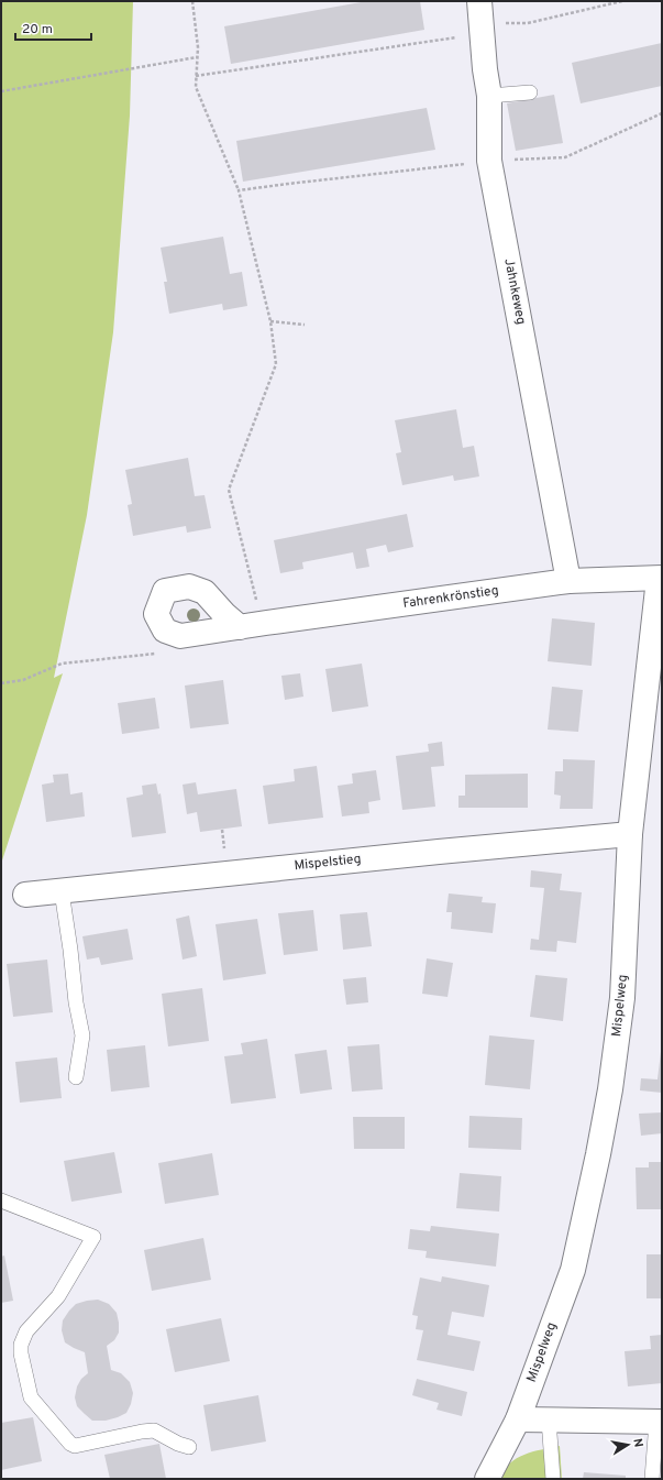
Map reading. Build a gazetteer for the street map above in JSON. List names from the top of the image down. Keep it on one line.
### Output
{"streets":{"street":["Jahnkeweg","Fahrenkrönstieg","Mispelstieg","Mispelweg"]},"crossings":[["Jahnkeweg","Fahrenkrönstieg"],["Fahrenkrönstieg","Mispelweg"],["Mispelstieg","Mispelweg"]],"scale_bar":"20 m","north":"right"}
